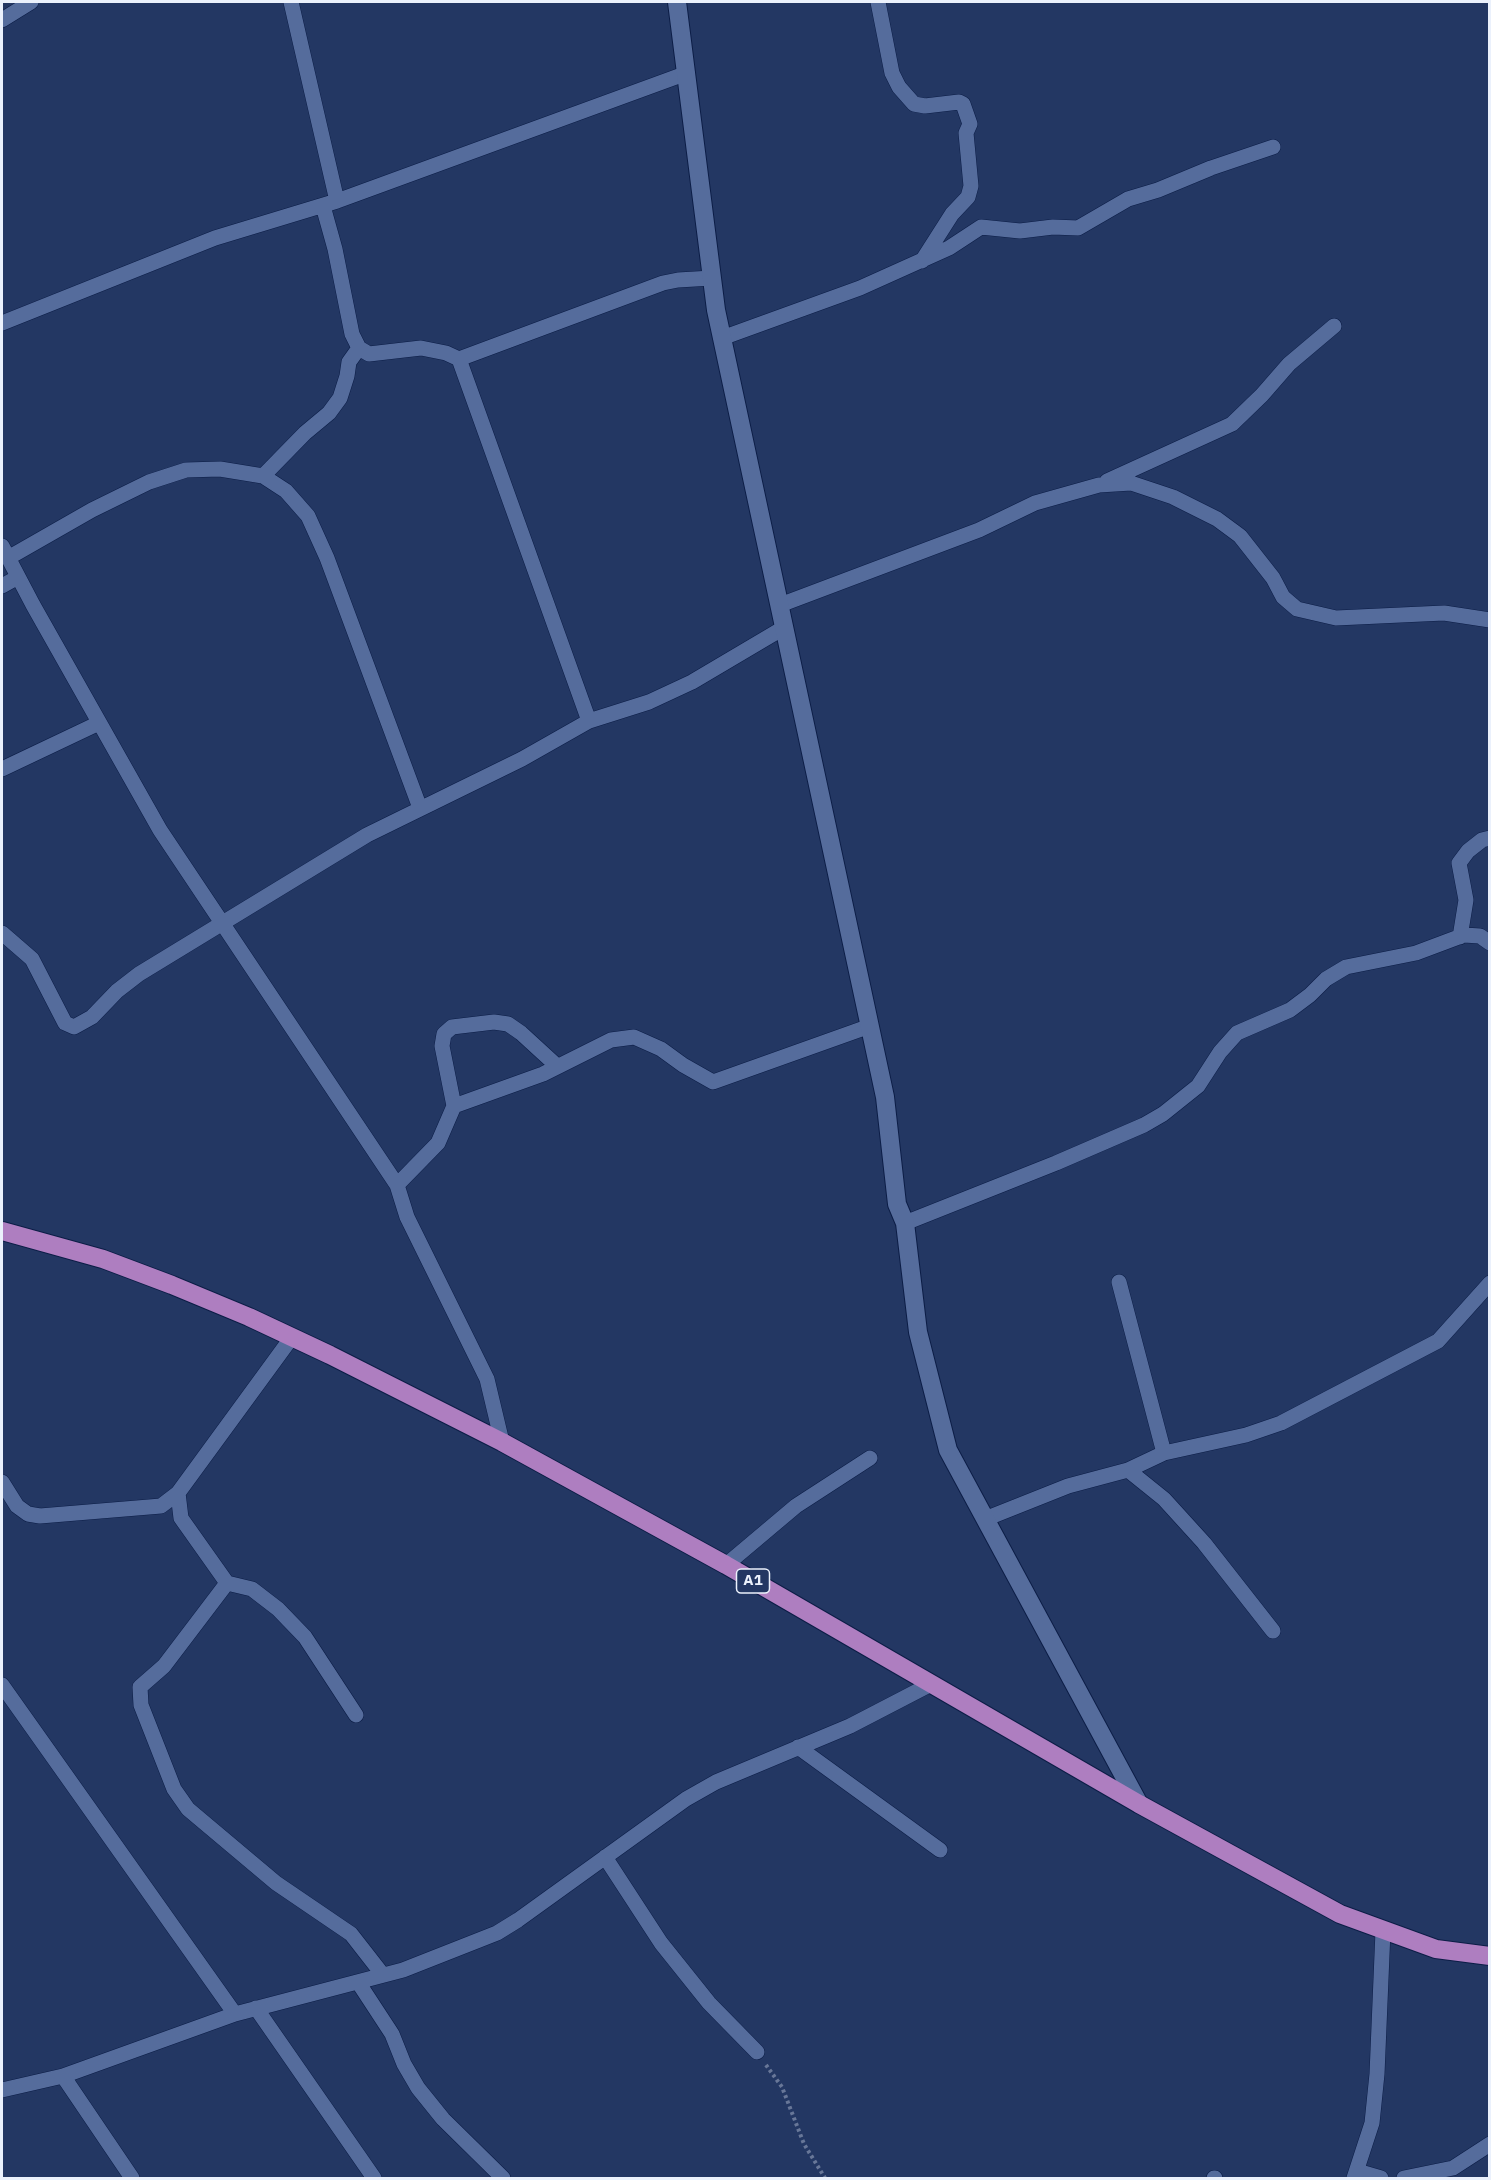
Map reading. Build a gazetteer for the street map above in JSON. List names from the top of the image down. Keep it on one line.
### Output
{"streets":{"highway":["A1"]}}
